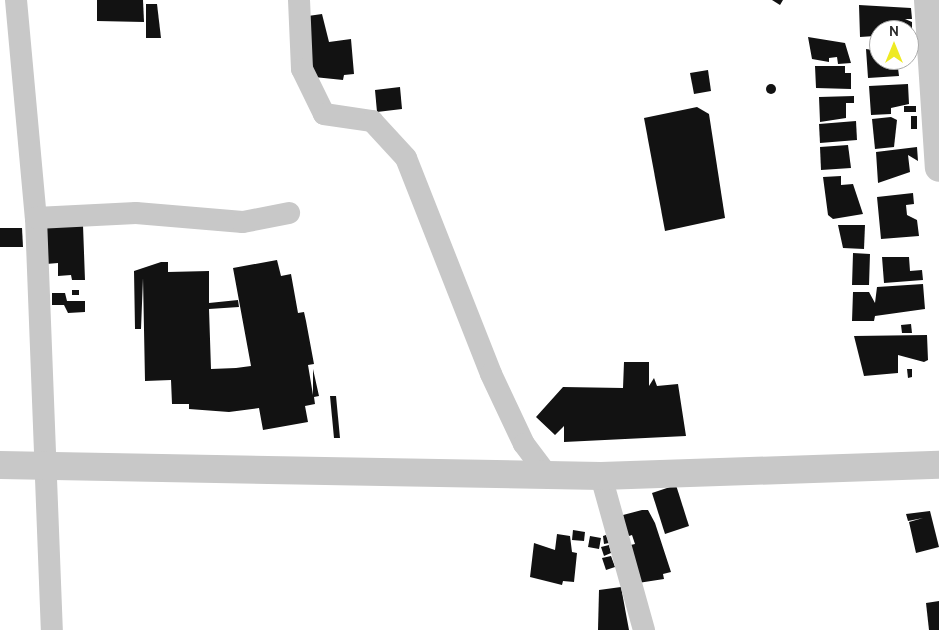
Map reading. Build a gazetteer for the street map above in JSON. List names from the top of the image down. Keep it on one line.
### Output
{"north":"top"}
